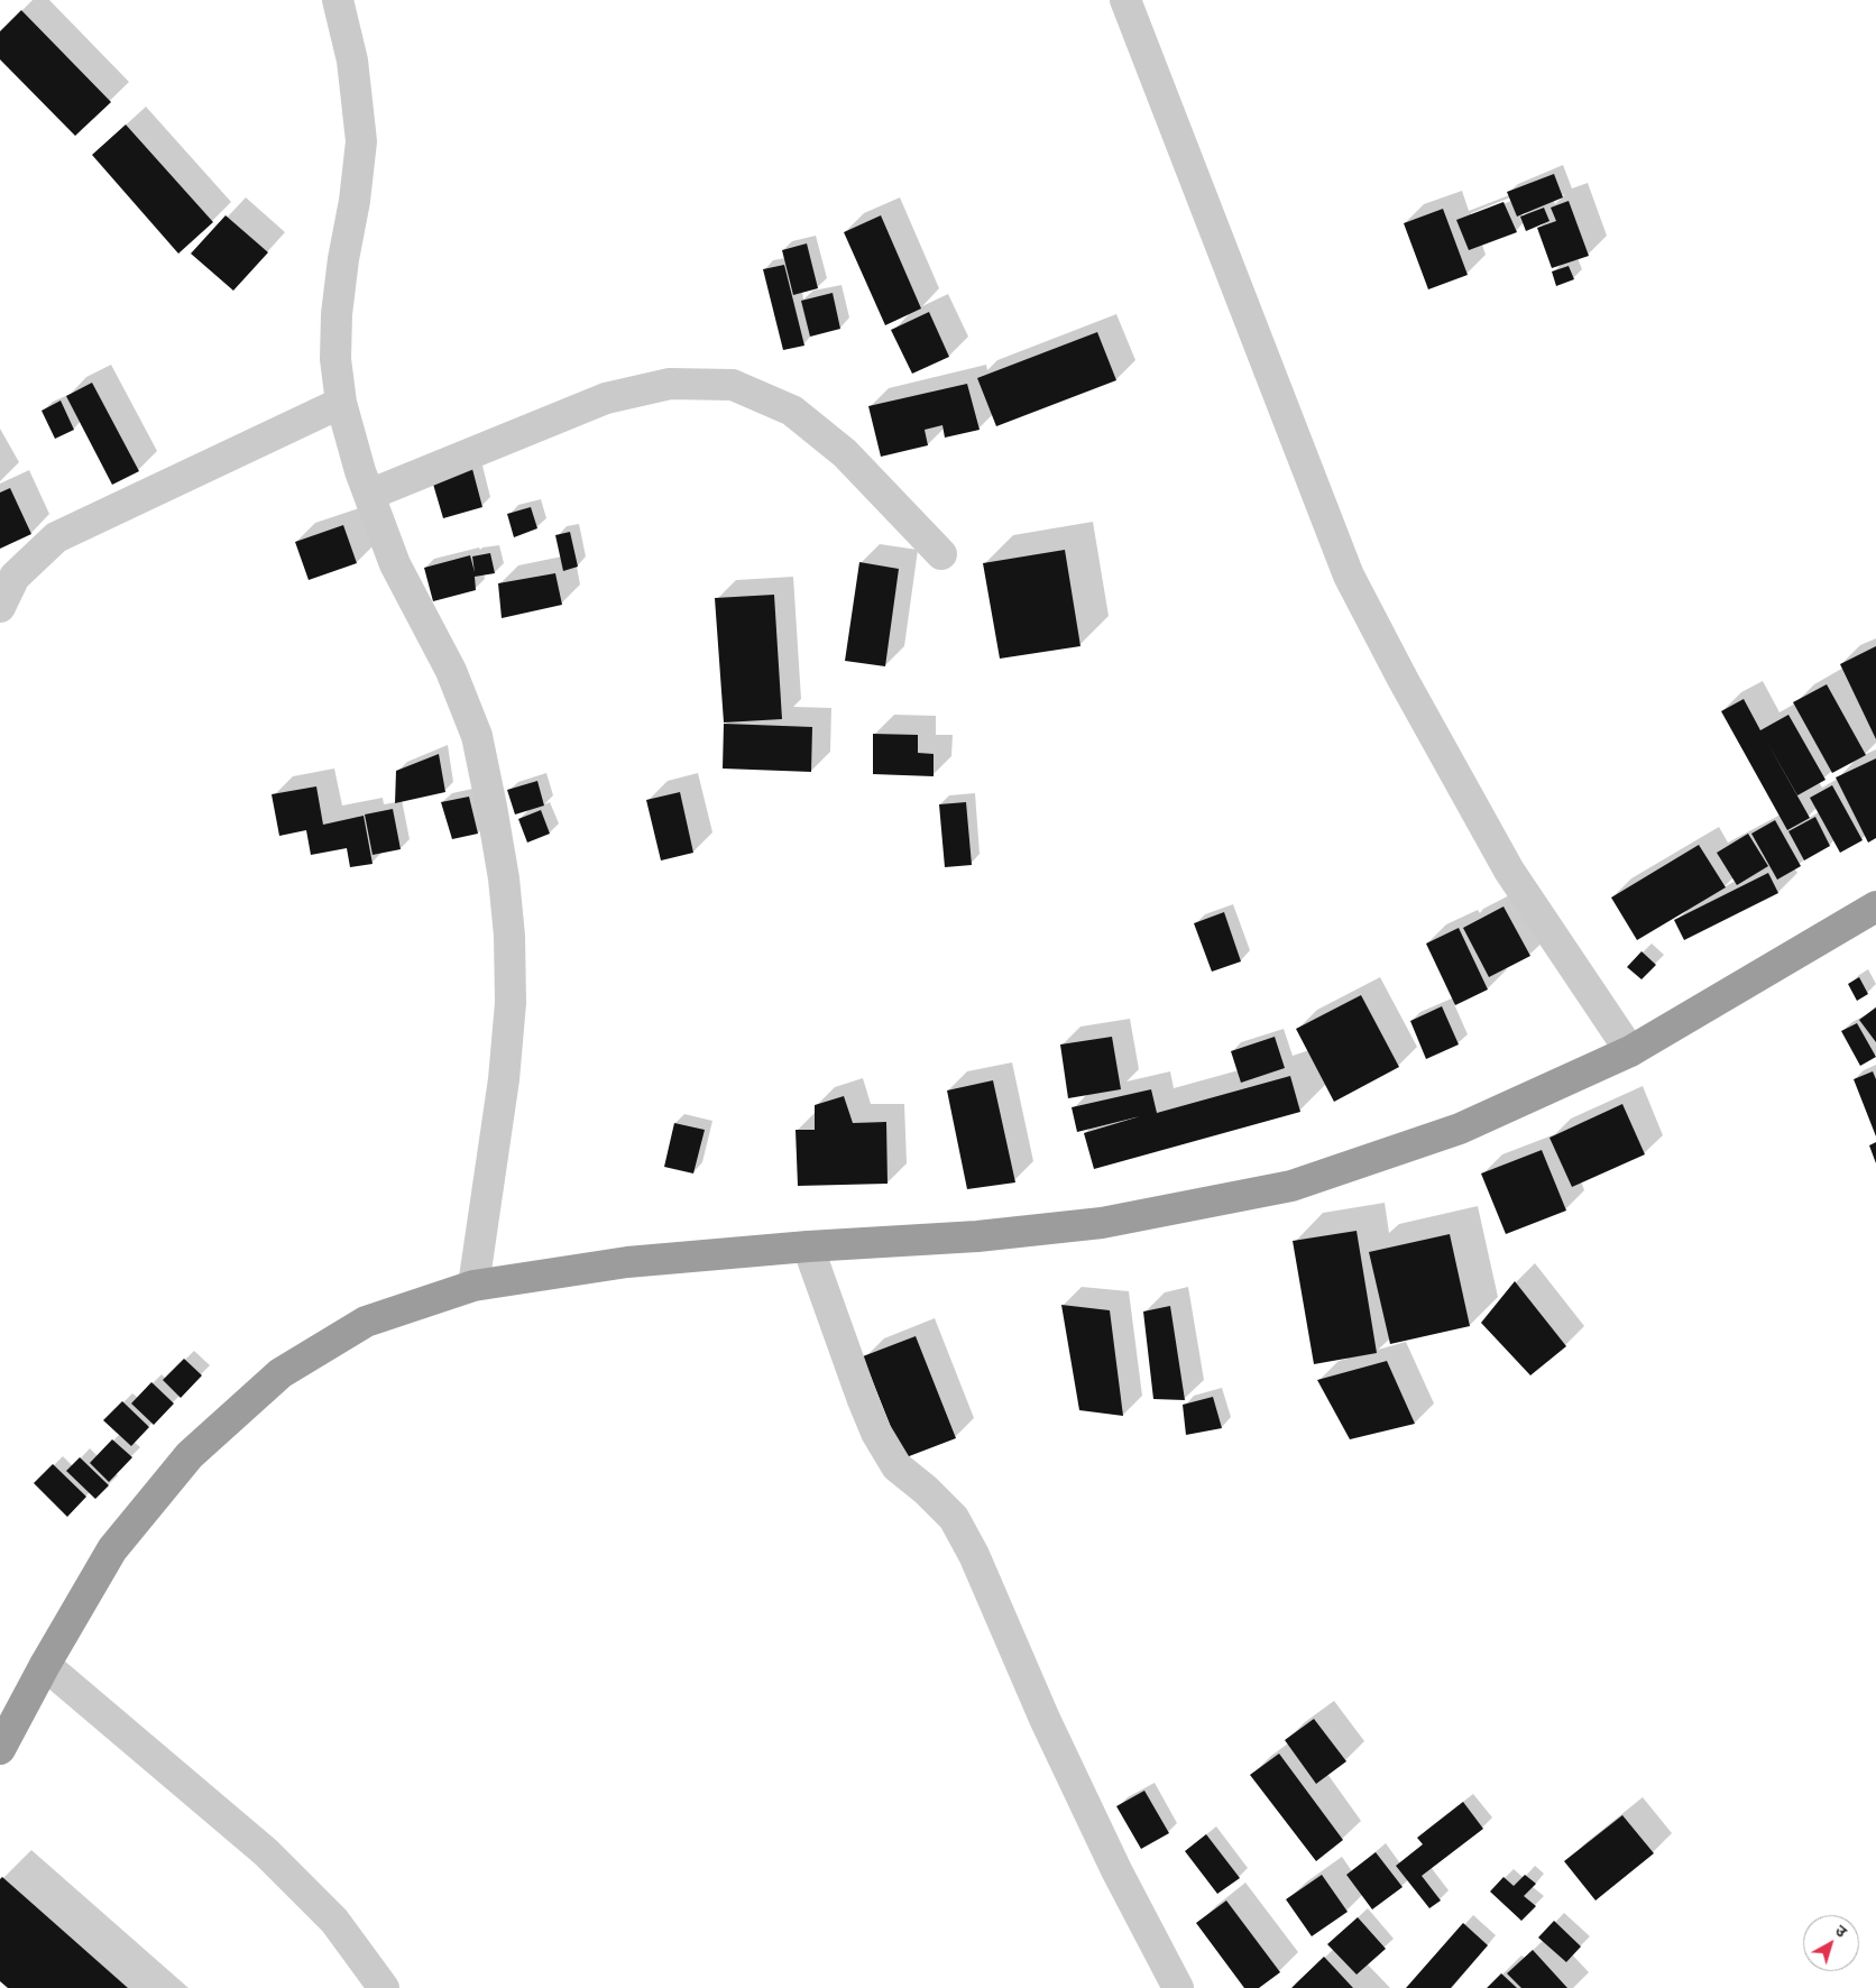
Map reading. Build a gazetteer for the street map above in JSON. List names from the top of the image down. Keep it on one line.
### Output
{"north":"top right"}
